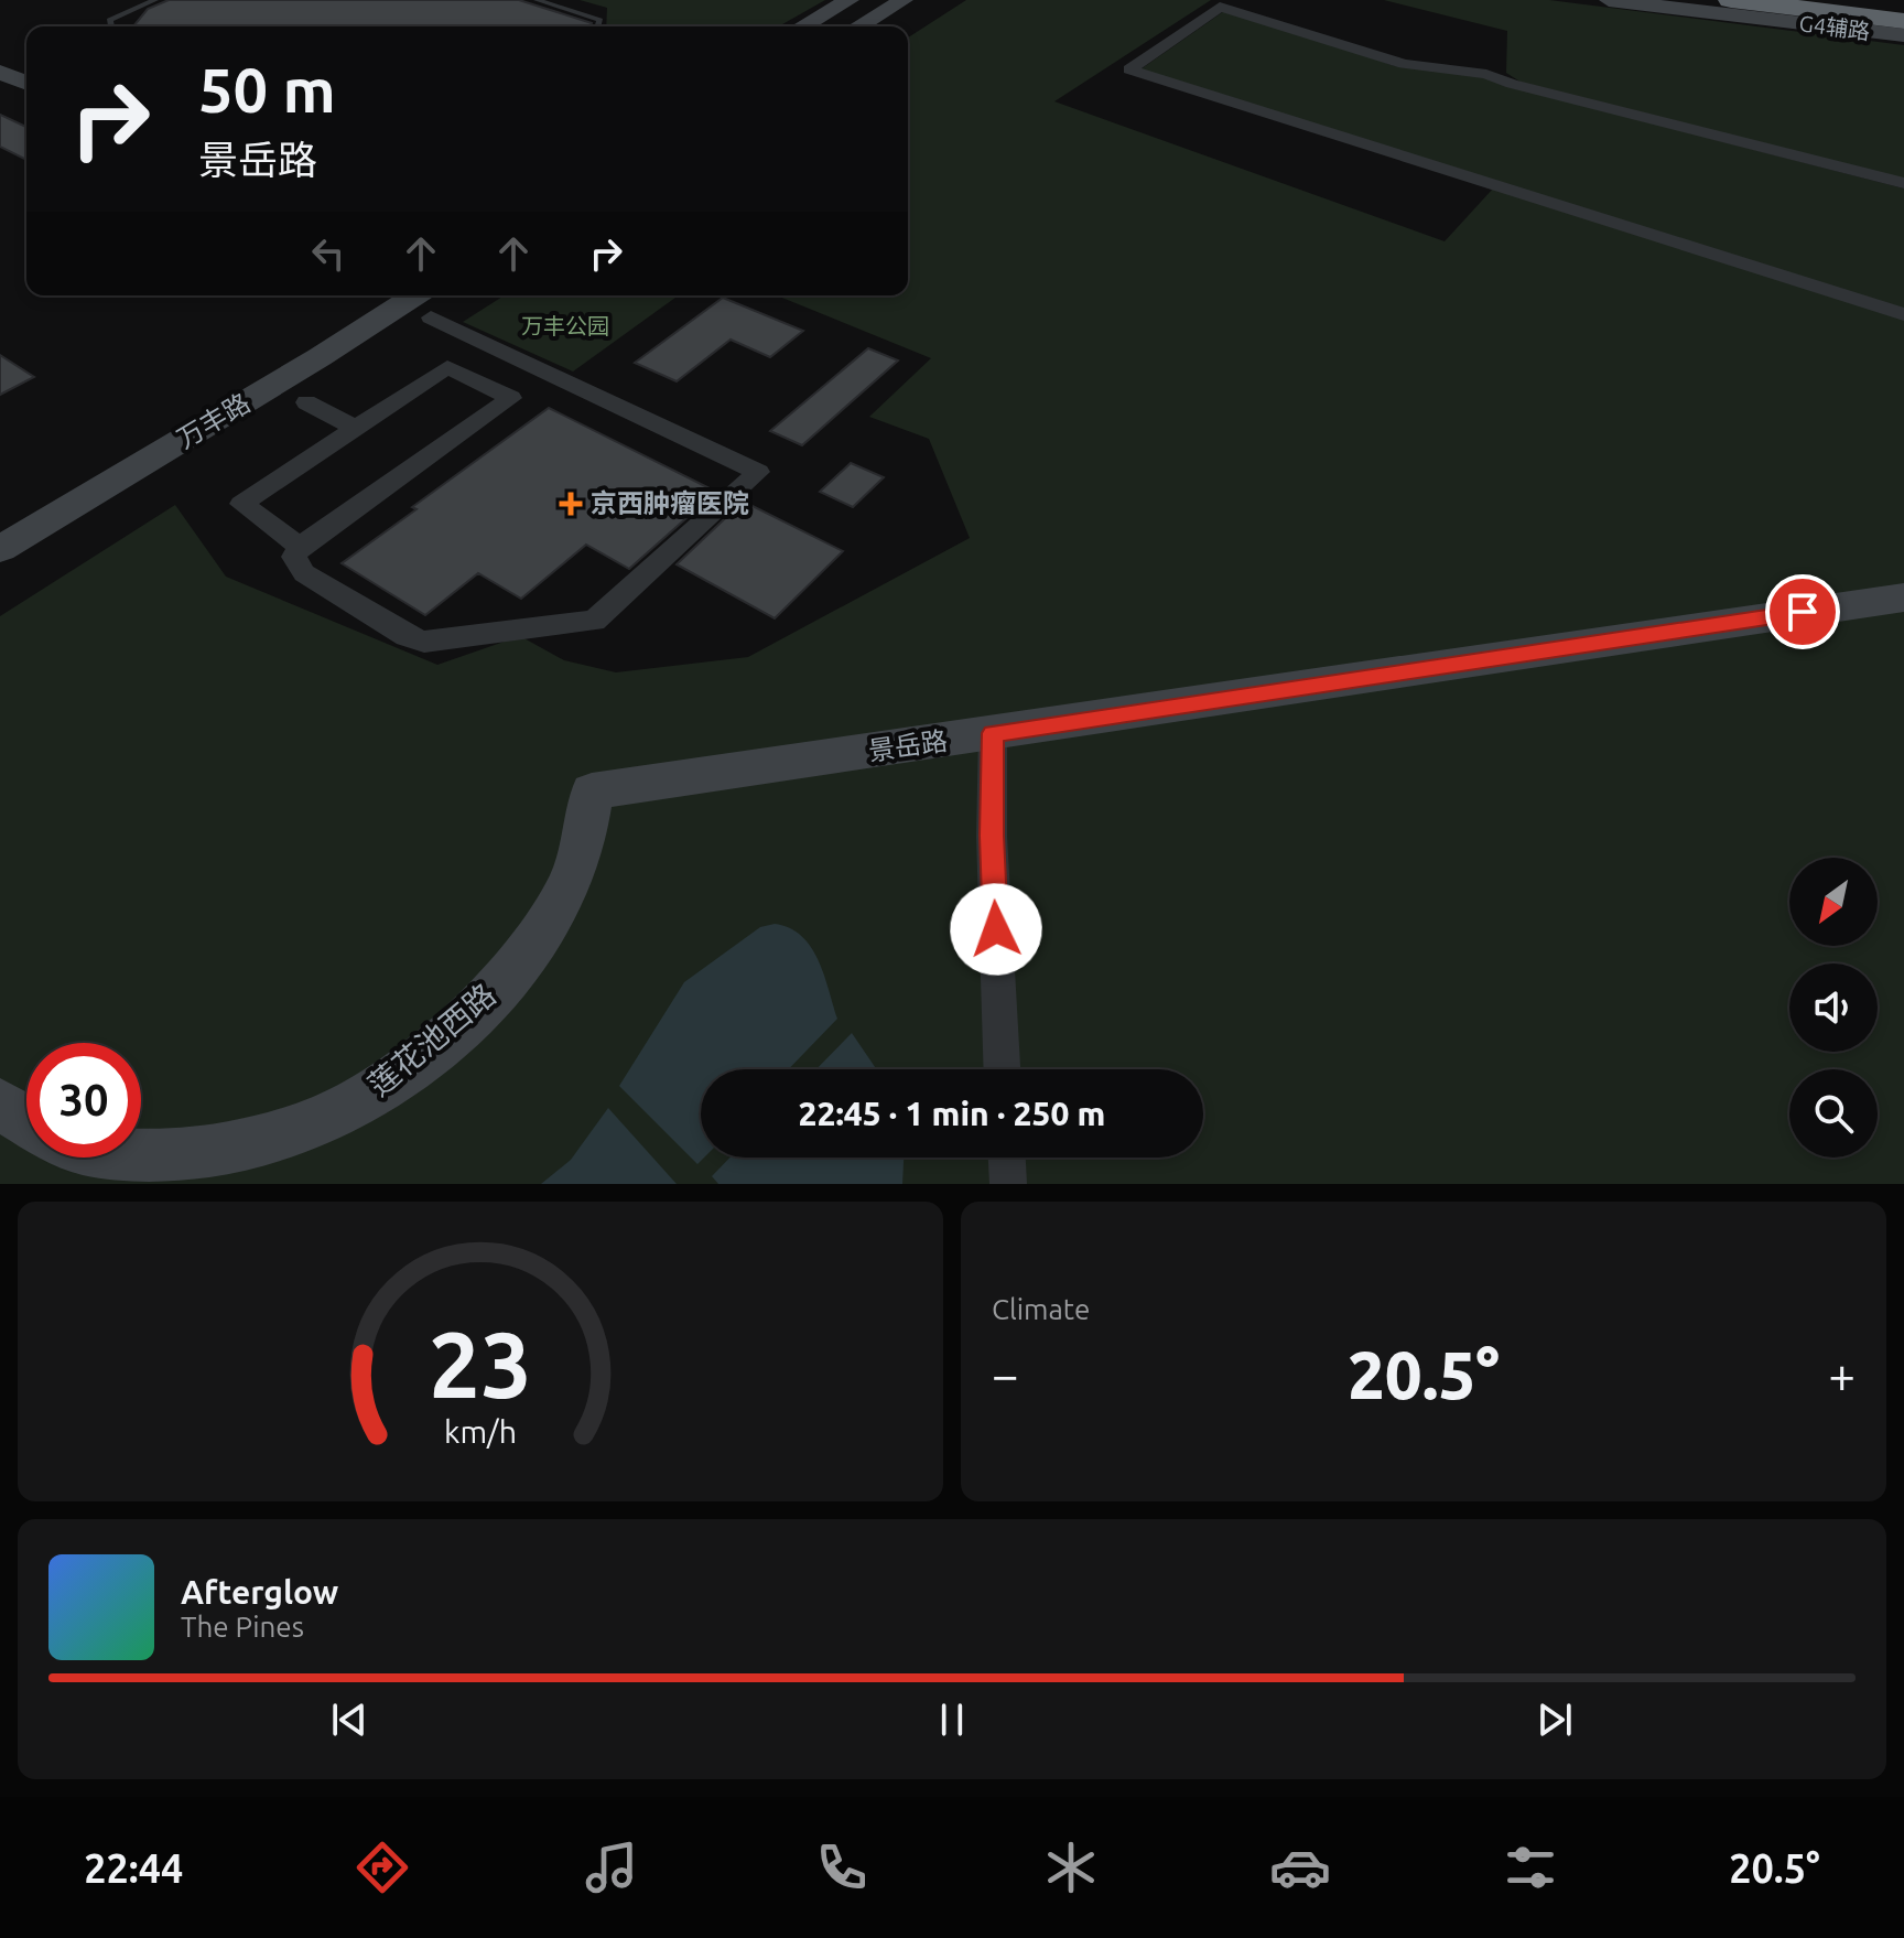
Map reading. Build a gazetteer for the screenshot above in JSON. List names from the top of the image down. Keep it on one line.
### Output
{"streets":{"street":["G4辅路","万丰路","景岳路","莲花池西路"]},"crossings":[["景岳路","莲花池西路"]],"parks":["万丰公园"],"places":{"health":["京西肿瘤医院"]},"north":"bottom left","page":{"turn":["50 m","景岳路"],"limit":"30","trip":"22:45 · 1 min · 250 m","tile":"Climate","heat":["−","20.5°","+"],"song":["Afterglow","The Pines"],"tabs":["22:44","20.5°"],"gauge":["23","km/h"]}}
